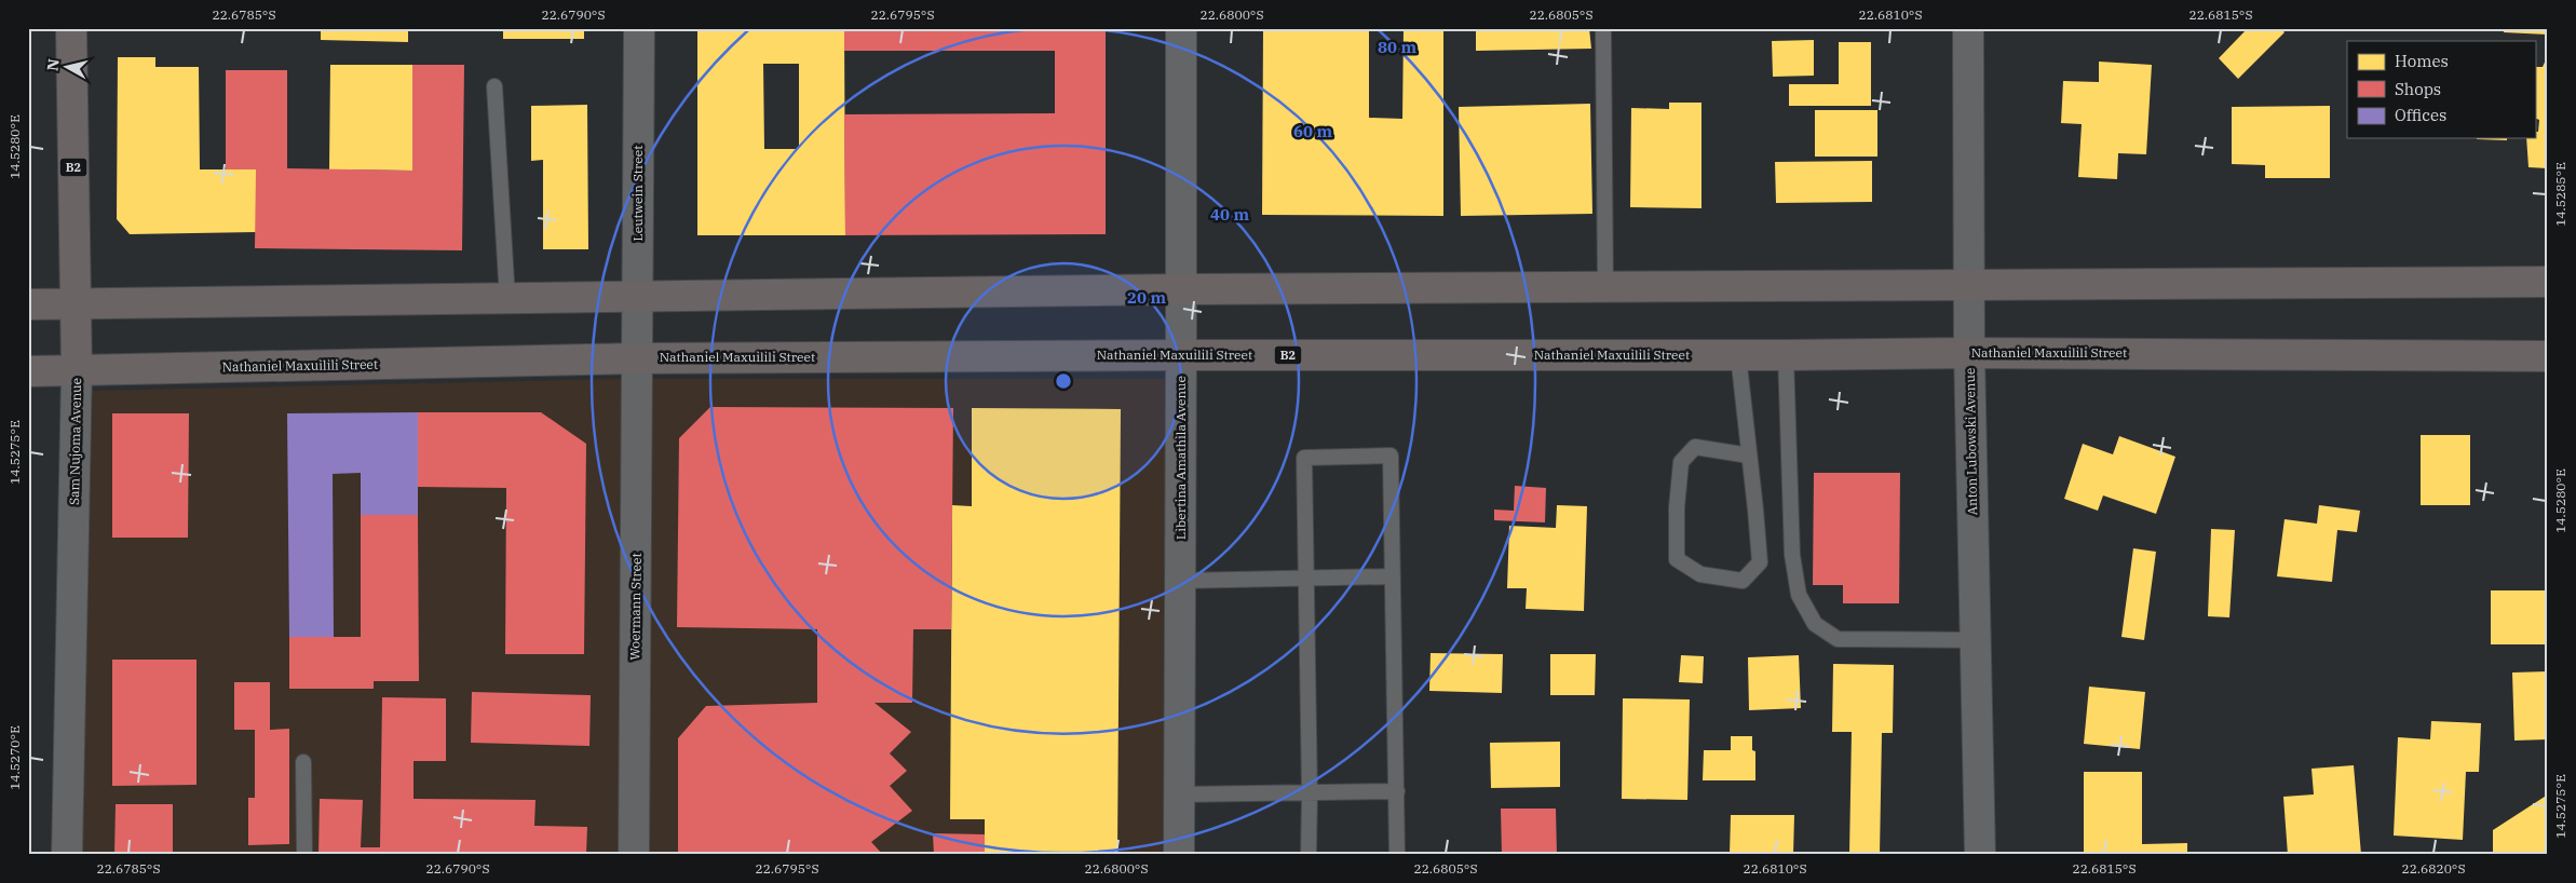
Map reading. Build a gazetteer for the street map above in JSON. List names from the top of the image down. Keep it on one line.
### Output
{"streets":{"highway":["B2","Nathaniel Maxuilili Street","Sam Nujoma Avenue"],"street":["Leutwein Street","Anton Lubowski Avenue","Libertina Amathila Avenue","Woermann Street"]},"crossings":[["Leutwein Street","Nathaniel Maxuilili Street"],["Leutwein Street","Woermann Street"],["Nathaniel Maxuilili Street","Sam Nujoma Avenue"],["Nathaniel Maxuilili Street","Anton Lubowski Avenue"],["Nathaniel Maxuilili Street","Libertina Amathila Avenue"],["Nathaniel Maxuilili Street","Woermann Street"]],"legend":["Homes","Shops","Offices"],"north":"left","coordinates":["22.6785°S","22.6790°S","22.6795°S","22.6800°S","22.6805°S","22.6810°S","22.6815°S","14.5280°E","14.5285°E","14.5275°E","14.5270°E","22.6820°S"],"rings":["80 m","60 m","40 m","20 m"]}
